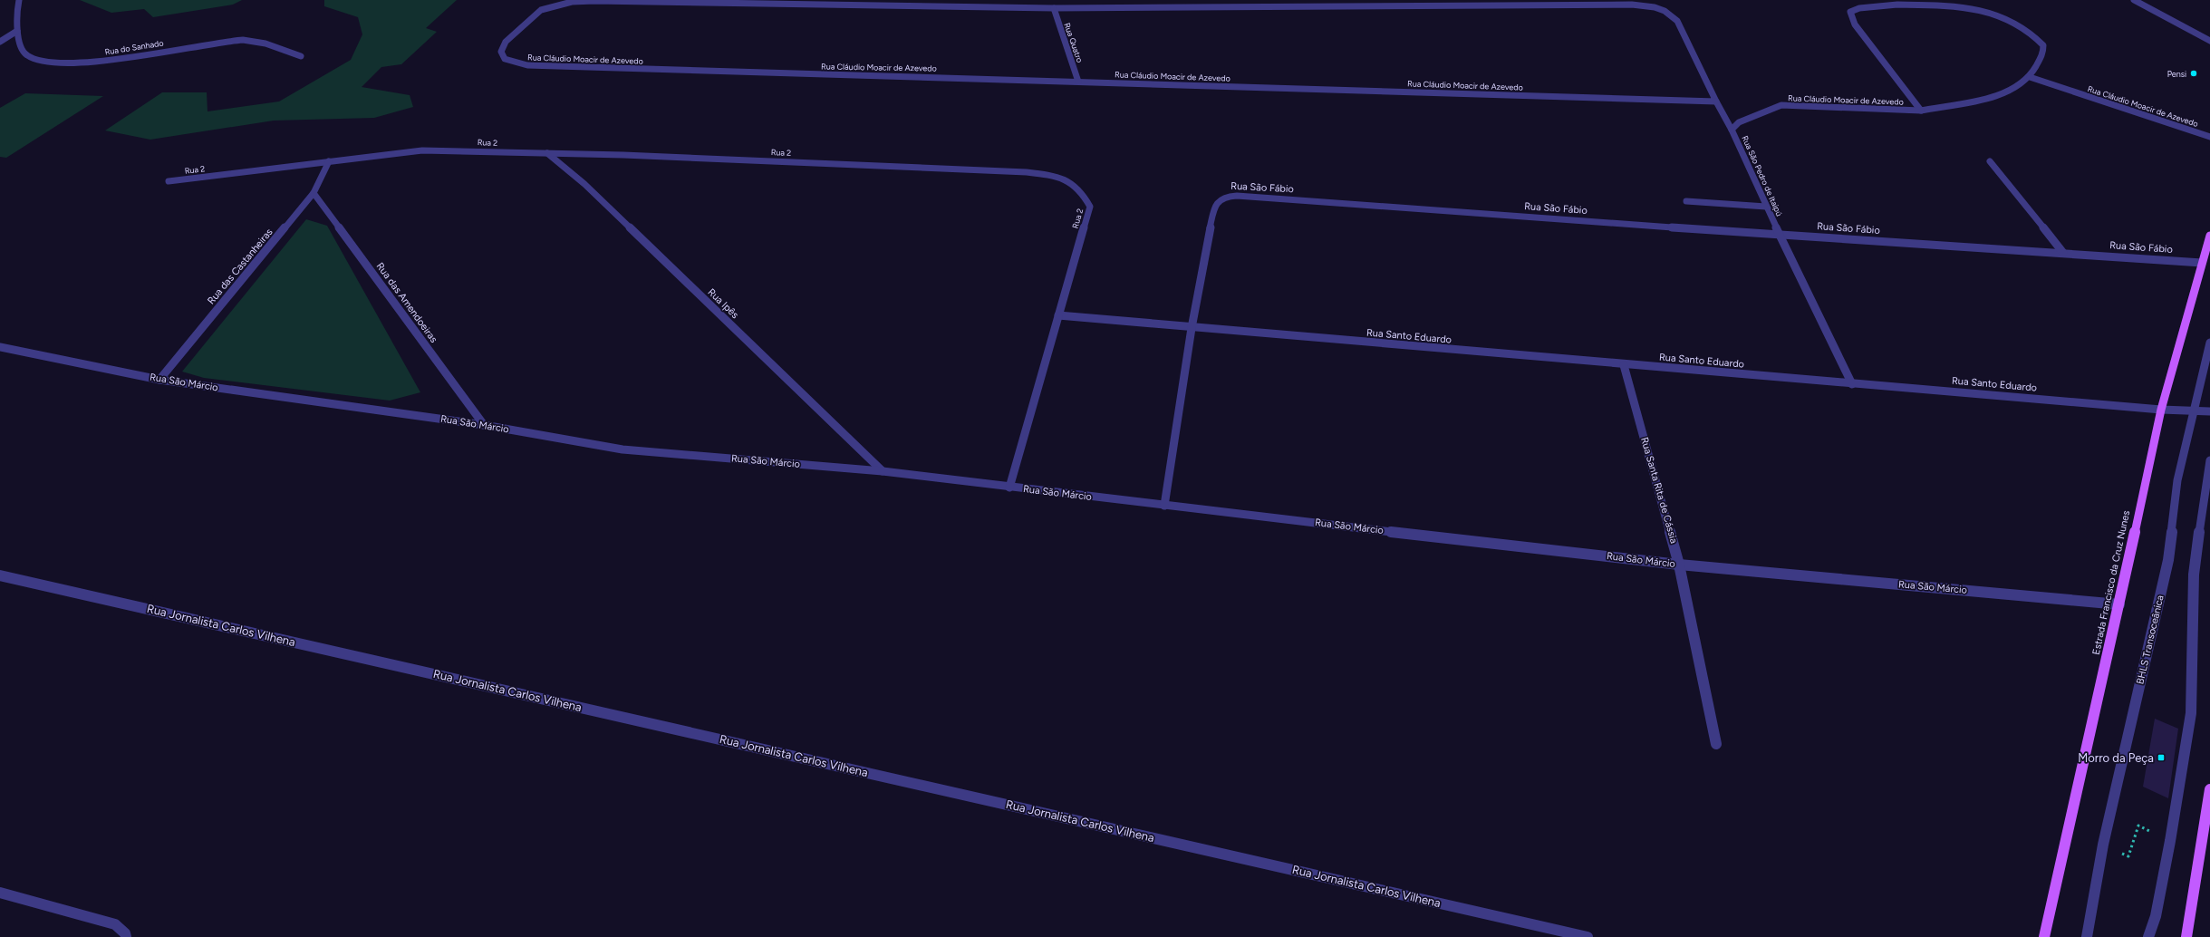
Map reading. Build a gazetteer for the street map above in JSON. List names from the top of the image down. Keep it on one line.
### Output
{"streets":{"main road":["Estrada Francisco da Cruz Nunes"],"street":["Rua Quatro","Rua do Sanhado","Rua Cláudio Moacir de Azevedo","Rua 2","Rua São Pedro de Itaipú","Rua São Fábio","Rua das Castanheiras","Rua das Amendoeiras","Rua Ipês","Rua Santo Eduardo","Rua São Márcio","Rua Santa Rita de Cássia","Rua Jornalista Carlos Vilhena","BHLS Transoceânica"]},"crossings":[["Rua Quatro","Rua Cláudio Moacir de Azevedo"],["Rua Cláudio Moacir de Azevedo","Rua São Pedro de Itaipú"],["Rua 2","Rua das Castanheiras"],["Rua 2","Rua Ipês"],["Rua 2","Rua Santo Eduardo"],["Rua 2","Rua São Márcio"],["Rua São Pedro de Itaipú","Rua São Fábio"],["Rua São Pedro de Itaipú","Rua Santo Eduardo"],["Rua São Fábio","Rua Santo Eduardo"],["Rua São Fábio","Rua São Márcio"],["Rua São Fábio","Estrada Francisco da Cruz Nunes"],["Rua das Castanheiras","Rua das Amendoeiras"],["Rua das Castanheiras","Rua São Márcio"],["Rua das Amendoeiras","Rua São Márcio"],["Rua Ipês","Rua São Márcio"],["Rua Santo Eduardo","Rua Santa Rita de Cássia"],["Rua Santo Eduardo","Estrada Francisco da Cruz Nunes"],["Rua Santo Eduardo","BHLS Transoceânica"],["Rua São Márcio","Rua Santa Rita de Cássia"],["Rua São Márcio","Estrada Francisco da Cruz Nunes"]],"places":{"other":["Pensi"],"transit":["Morro da Peça"]}}
